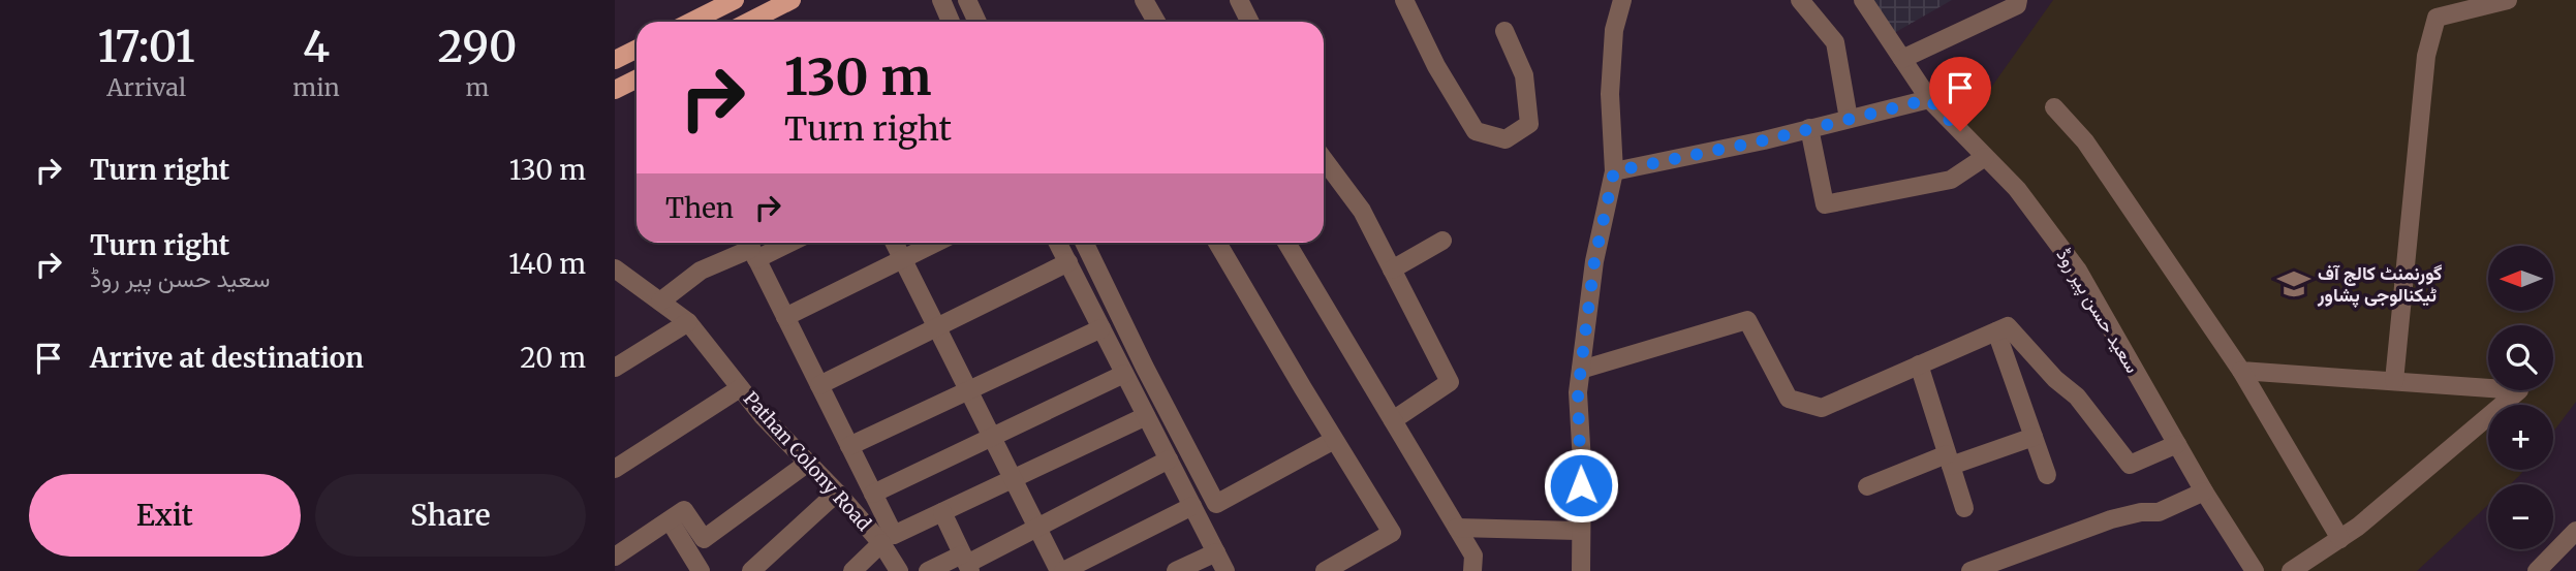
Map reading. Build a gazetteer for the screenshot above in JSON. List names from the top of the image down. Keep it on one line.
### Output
{"streets":{"street":["سعید حسن پیر روڈ","Pathan Colony Road"]},"places":{"school or university":["گورنمنٹ کالج آف ٹیکنالوجی پشاور"]},"north":"left","page":{"eta":["17:01","Arrival","4","min","290","m"],"turn":["130 m","Turn right"],"list":[{"name":"Turn right","value":"130 m"},{"name":"Turn right","note":"سعید حسن پیر روڈ","value":"140 m"},{"name":"Arrive at destination","value":"20 m"}],"then":"Then","map_buttons":["+","−"],"buttons":["Exit","Share"]}}
